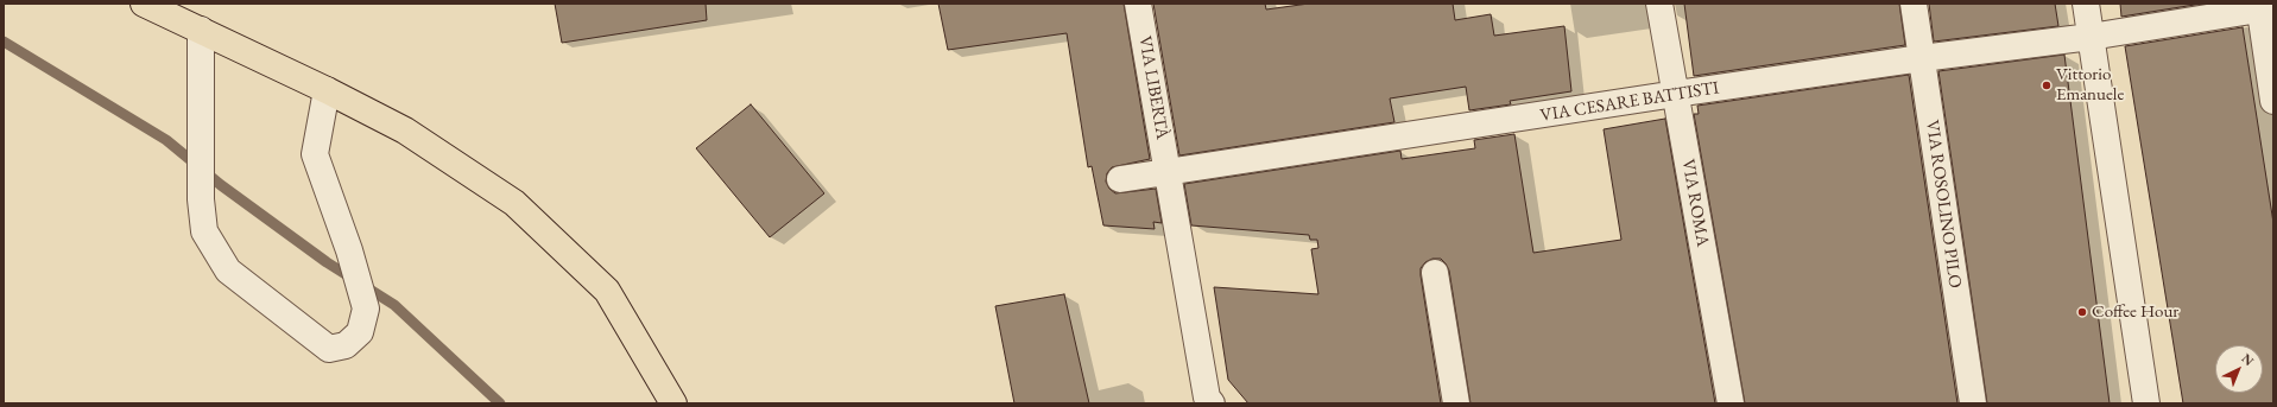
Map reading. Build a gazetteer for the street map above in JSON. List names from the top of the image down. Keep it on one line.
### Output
{"streets":{"street":["VIA LIBERTÀ","VIA CESARE BATTISTI","VIA ROMA","VIA ROSOLINO PILO"]},"crossings":[["VIA LIBERTÀ","VIA CESARE BATTISTI"],["VIA CESARE BATTISTI","VIA ROMA"],["VIA CESARE BATTISTI","VIA ROSOLINO PILO"]],"places":["Vittorio Emanuele","Coffee Hour"],"north":"top right"}
